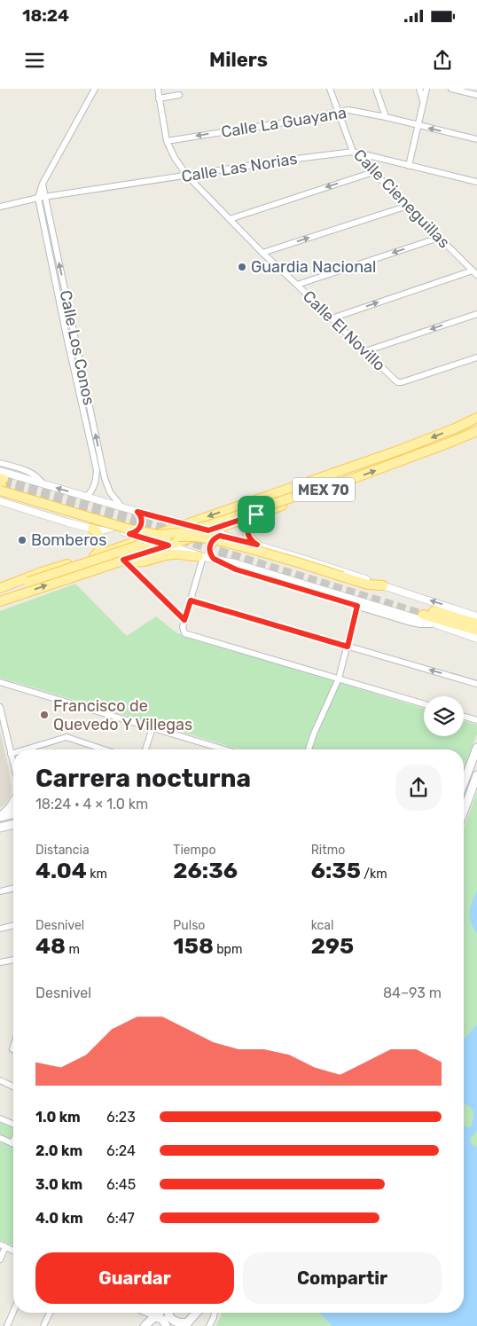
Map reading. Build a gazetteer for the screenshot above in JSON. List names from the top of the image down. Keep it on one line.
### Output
{"streets":{"main road":["MEX 70"],"street":["Calle La Guayana","Calle Las Norias","Calle Cieneguillas","Calle El Novillo","Calle Los Conos"]},"crossings":[["Calle La Guayana","Calle Cieneguillas"],["Calle La Guayana","Calle El Novillo"],["Calle Las Norias","Calle Cieneguillas"],["Calle Las Norias","Calle El Novillo"],["Calle Las Norias","Calle Los Conos"]],"one_way":["Calle La Guayana"],"places":["Guardia Nacional","Bomberos","Francisco de Quevedo Y Villegas"],"page":{"status":"18:24","header":"Milers","heading":["Carrera nocturna","18:24 · 4 × 1.0 km"],"stats":[["Distancia","4.04 km"],["Tiempo","26:36"],["Ritmo","6:35 /km"],["Desnivel","48 m"],["Pulso","158 bpm"],["kcal","295"]],"chart":["Desnivel","84–93 m"],"list":[{"name":"1.0 km","note":"6:23"},{"name":"2.0 km","note":"6:24"},{"name":"3.0 km","note":"6:45"},{"name":"4.0 km","note":"6:47"}],"buttons":["Guardar","Compartir"]}}
